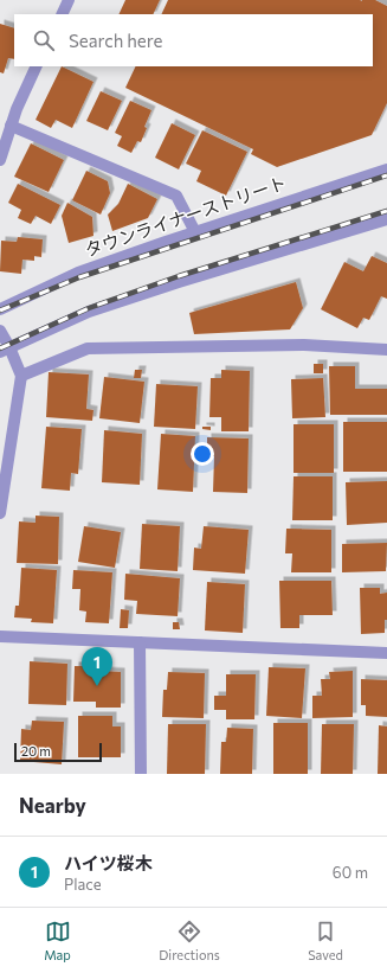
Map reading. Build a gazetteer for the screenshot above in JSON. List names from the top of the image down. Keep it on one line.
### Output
{"streets":{"street":["タウンライナーストリート"]},"scale_bar":"20 m","page":{"search":"Search here","pins":"1","scale":"20 m","heading":"Nearby","list":[{"mark":"1","name":"ハイツ桜木","note":"Place","value":"60 m"}],"nav":["Map","Directions","Saved"]}}
